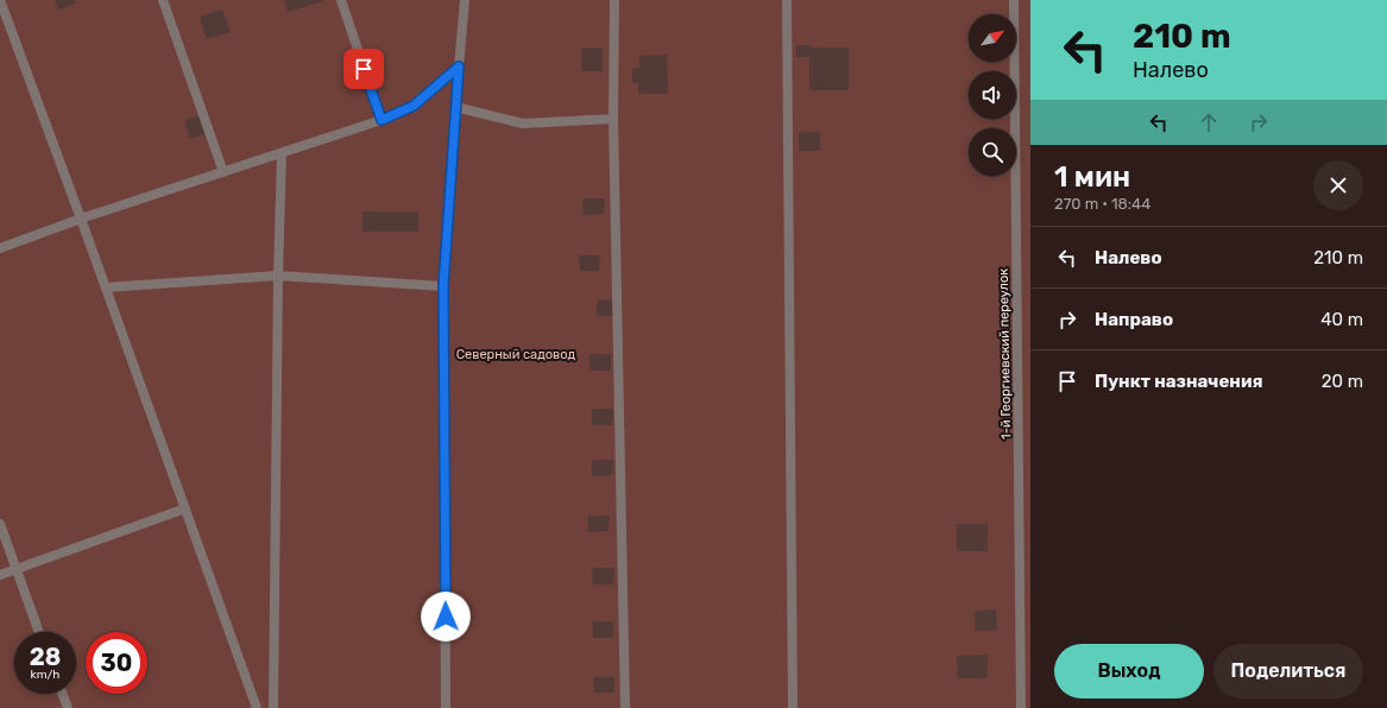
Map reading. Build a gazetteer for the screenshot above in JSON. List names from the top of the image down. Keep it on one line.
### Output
{"streets":{"street":["1-й Георгиевский переулок"]},"parks":["Северный садовод"],"north":"top right","page":{"turn":["210 m","Налево"],"heading":["1 мин","270 m · 18:44"],"list":[{"name":"Налево","value":"210 m"},{"name":"Направо","value":"40 m"},{"name":"Пункт назначения","value":"20 m"}],"speed":"28 km/h","limit":"30","buttons":["Выход","Поделиться"]}}
